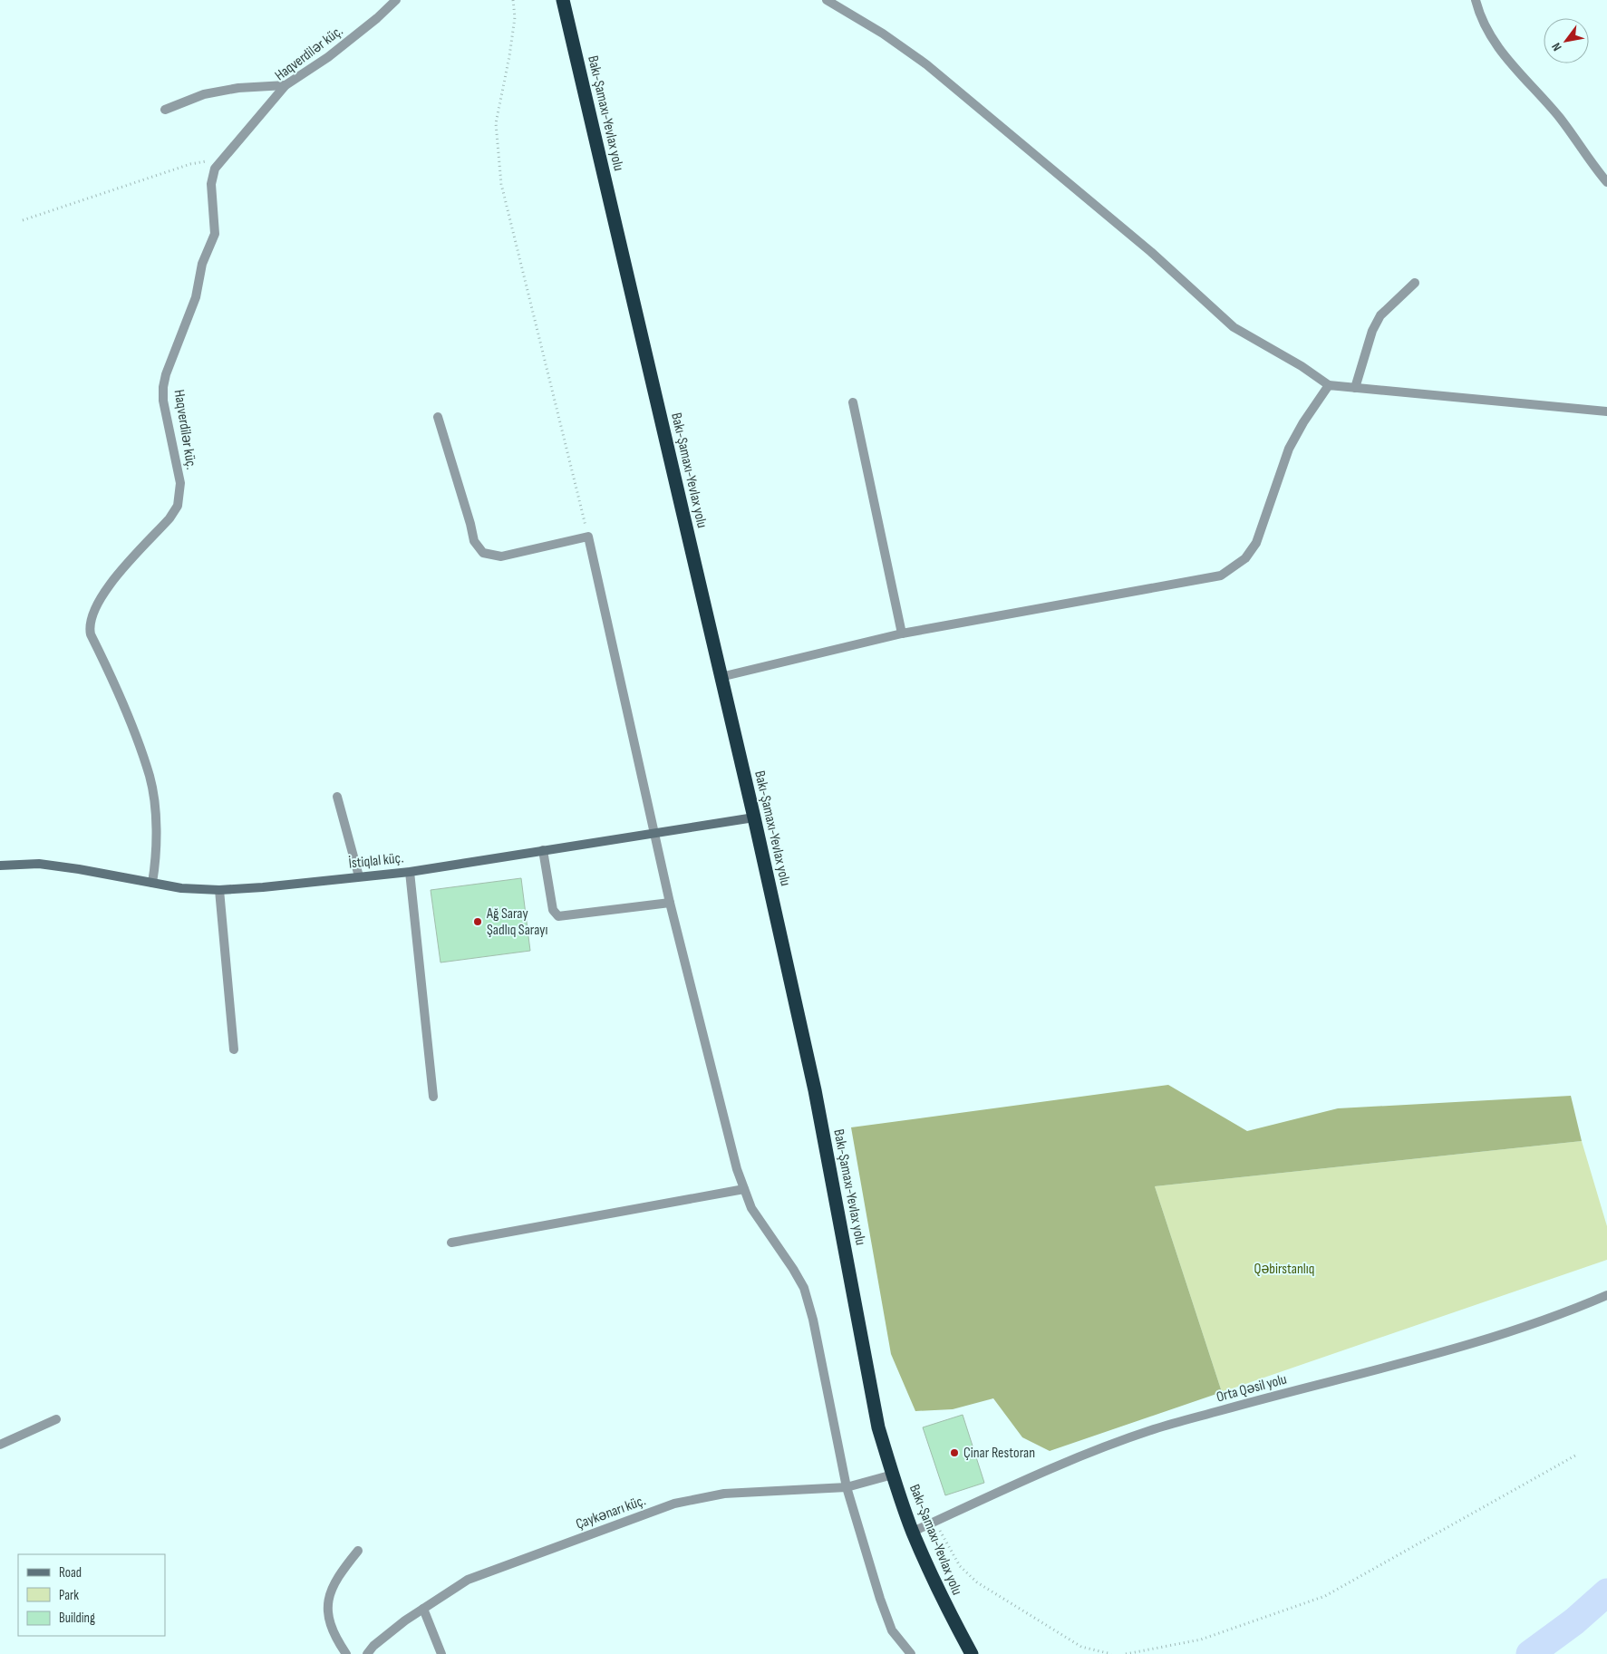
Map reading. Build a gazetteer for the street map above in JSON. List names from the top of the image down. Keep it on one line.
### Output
{"streets":{"highway":["Bakı-Şamaxı-Yevlax yolu"],"street":["Haqverdilər küç.","İstiqlal küç.","Orta Qəsil yolu","Çaykənarı küç."]},"crossings":[["Haqverdilər küç.","İstiqlal küç."],["Bakı-Şamaxı-Yevlax yolu","İstiqlal küç."],["Bakı-Şamaxı-Yevlax yolu","Orta Qəsil yolu"],["Bakı-Şamaxı-Yevlax yolu","Çaykənarı küç."]],"parks":["Qəbirstanlıq"],"places":["Ağ Saray Şadlıq Sarayı","Çinar Restoran"],"legend":["Road","Park","Building"],"north":"bottom left"}
